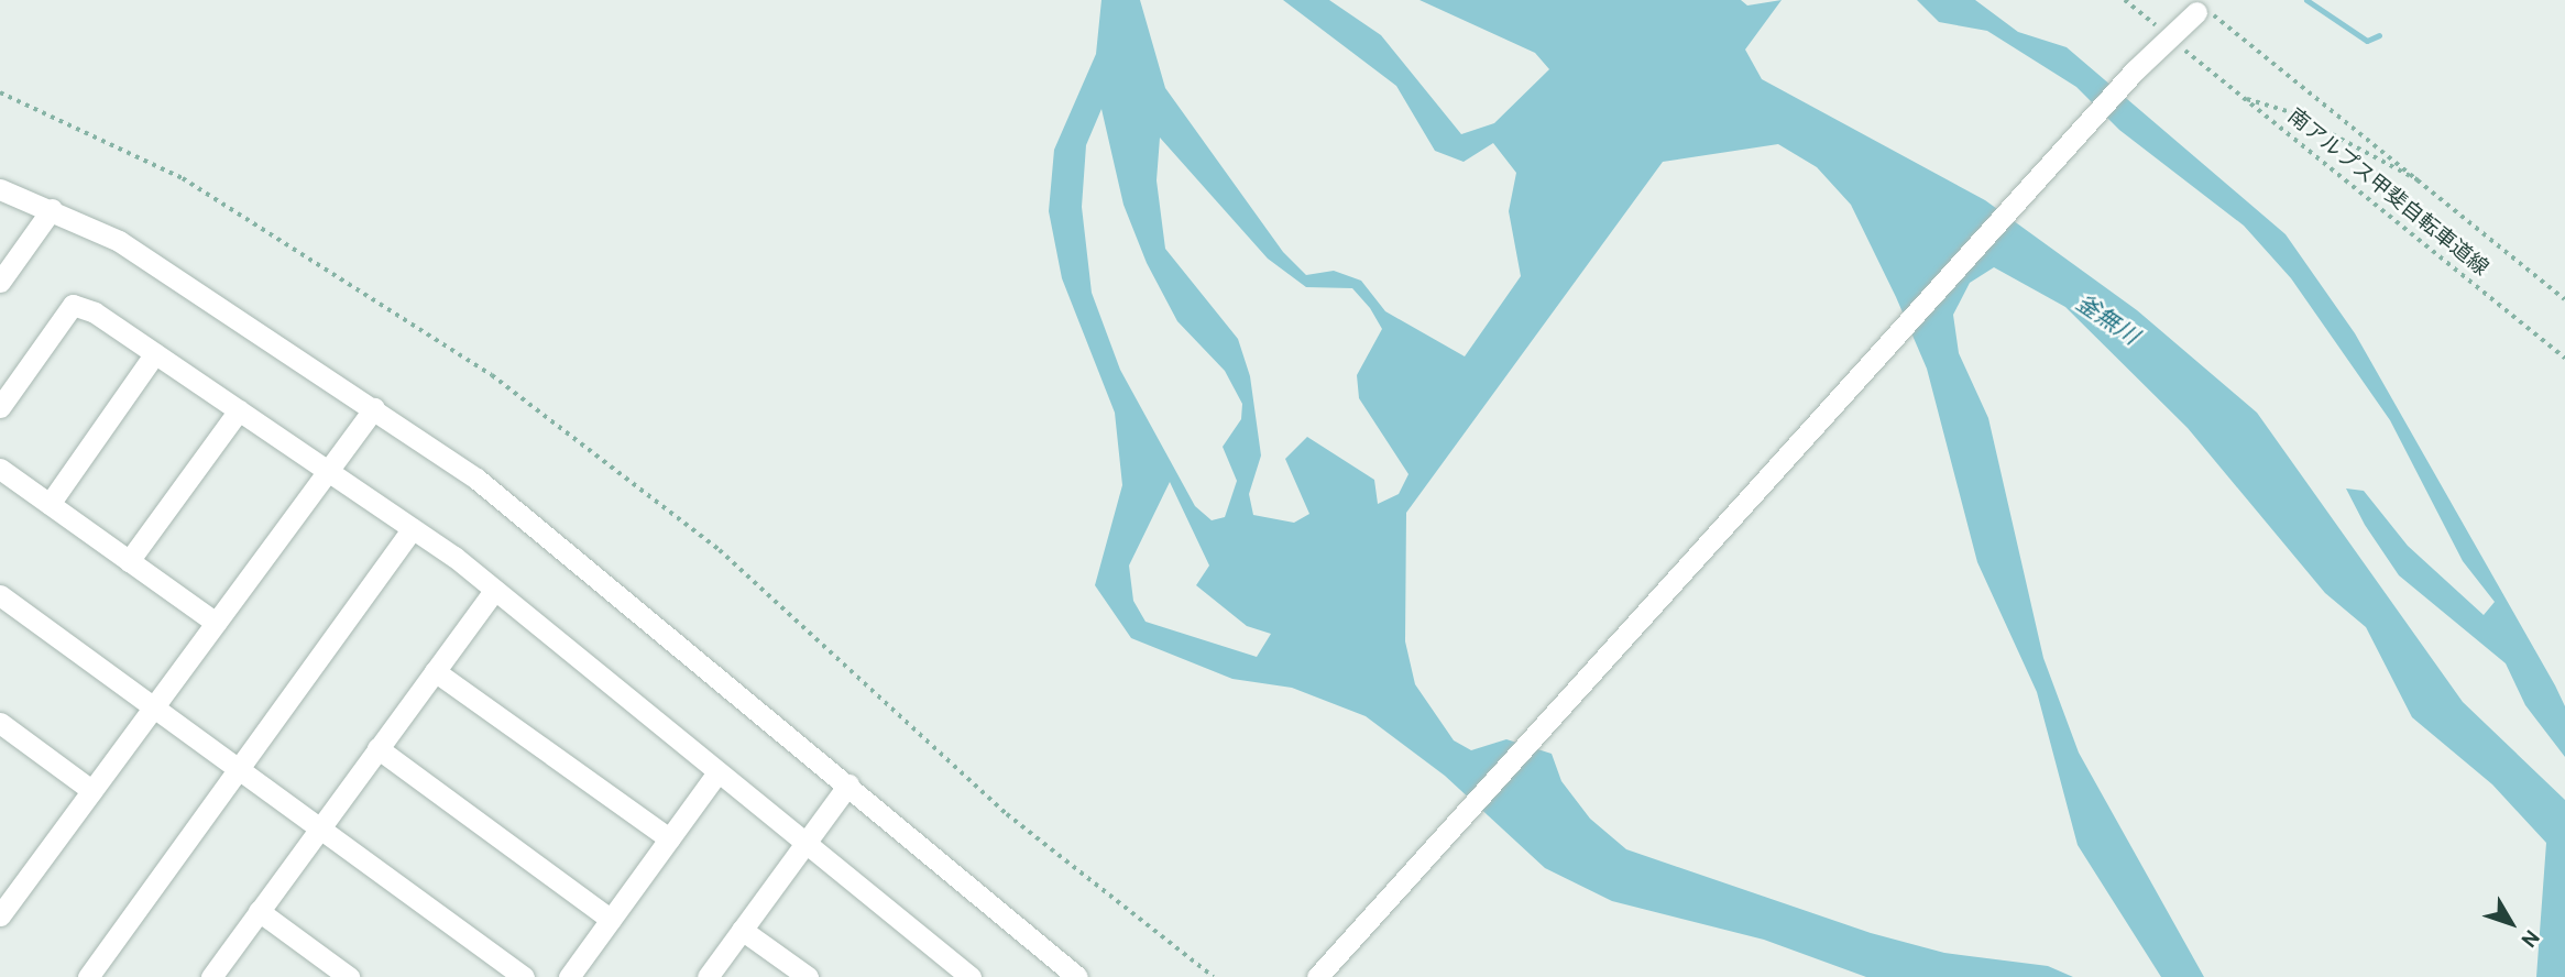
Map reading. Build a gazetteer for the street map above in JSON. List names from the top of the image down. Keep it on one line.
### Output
{"streets":{"path":["南アルプス甲斐自転車道線"]},"water":["釜無川"],"north":"bottom right"}
